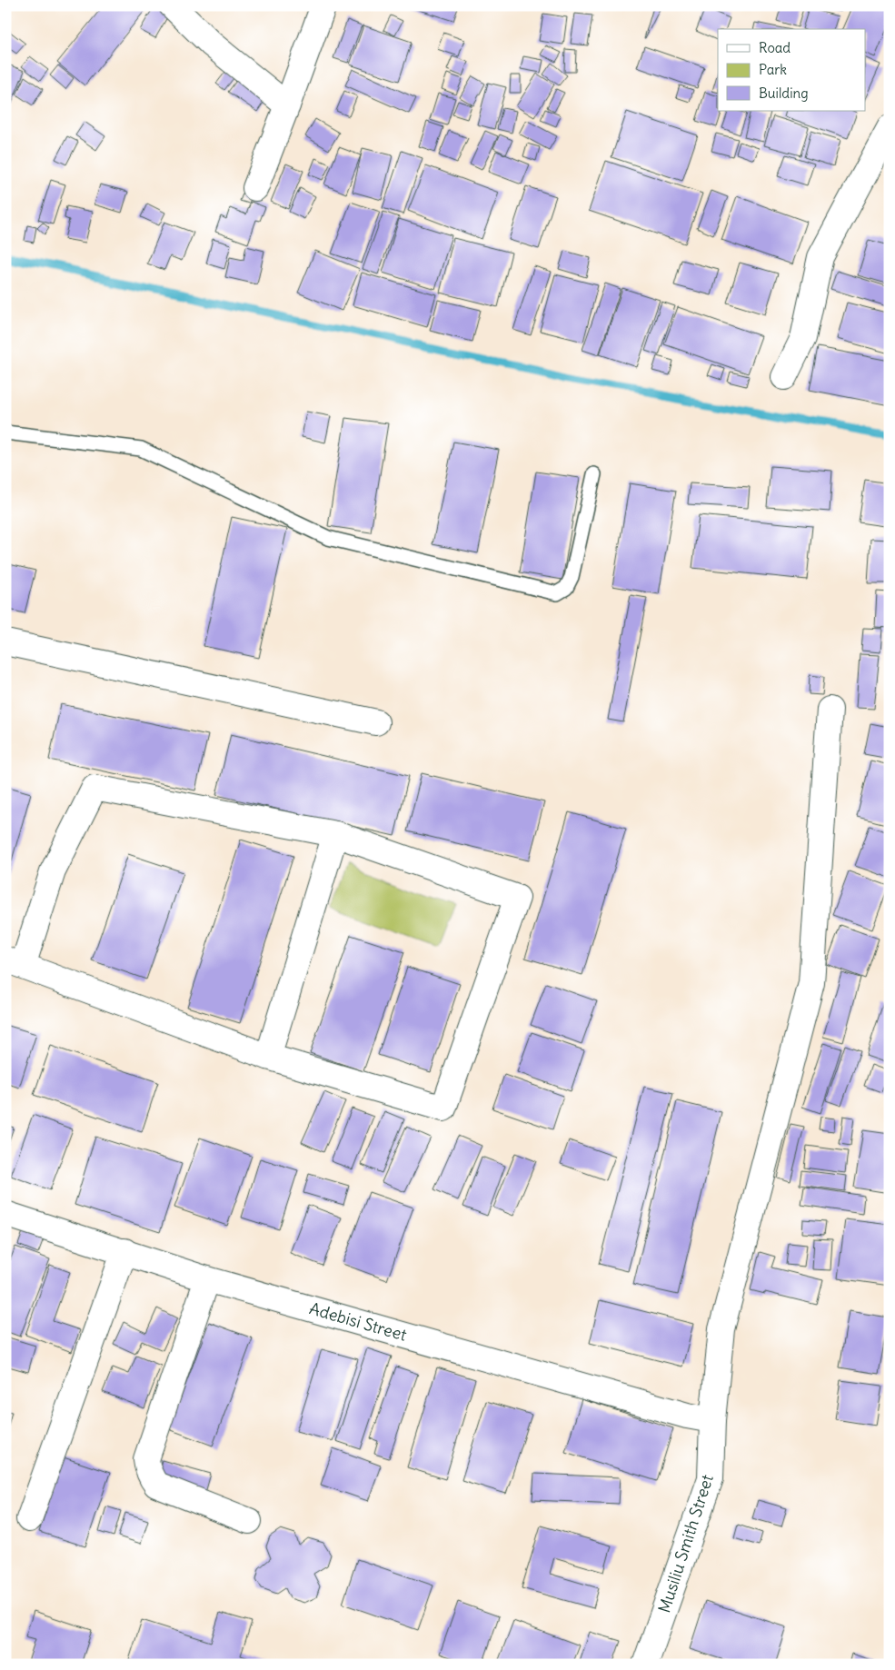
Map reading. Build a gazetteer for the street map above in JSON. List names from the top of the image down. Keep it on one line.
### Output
{"streets":{"street":["Adebisi Street","Musiliu Smith Street"]},"crossings":[["Adebisi Street","Musiliu Smith Street"]],"legend":["Road","Park","Building"]}
